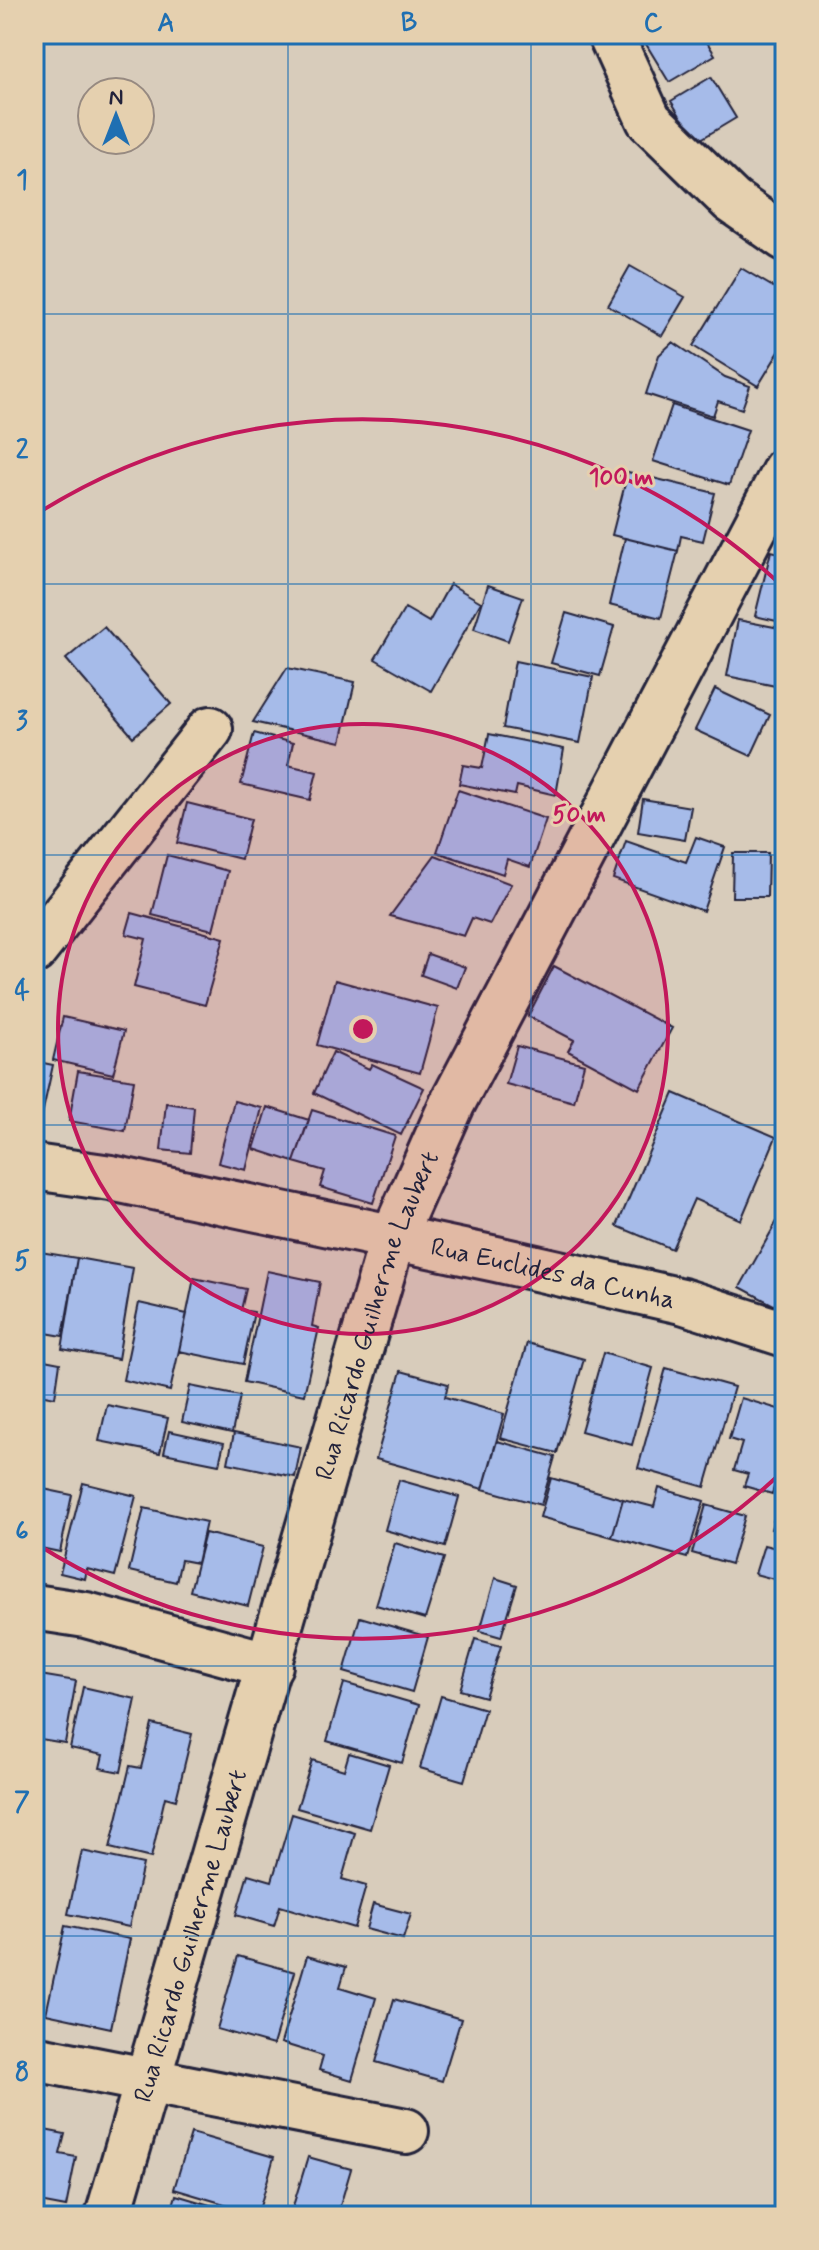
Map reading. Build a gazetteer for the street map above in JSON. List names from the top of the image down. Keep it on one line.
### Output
{"streets":{"street":["Rua Euclides da Cunha","Rua Ricardo Guilherme Laubert"]},"crossings":[["Rua Euclides da Cunha","Rua Ricardo Guilherme Laubert"]],"north":"top","grid":{"columns":["A","B","C"],"rows":["1","2","3","4","5","6","7","8"]},"rings":["100 m","50 m"]}
